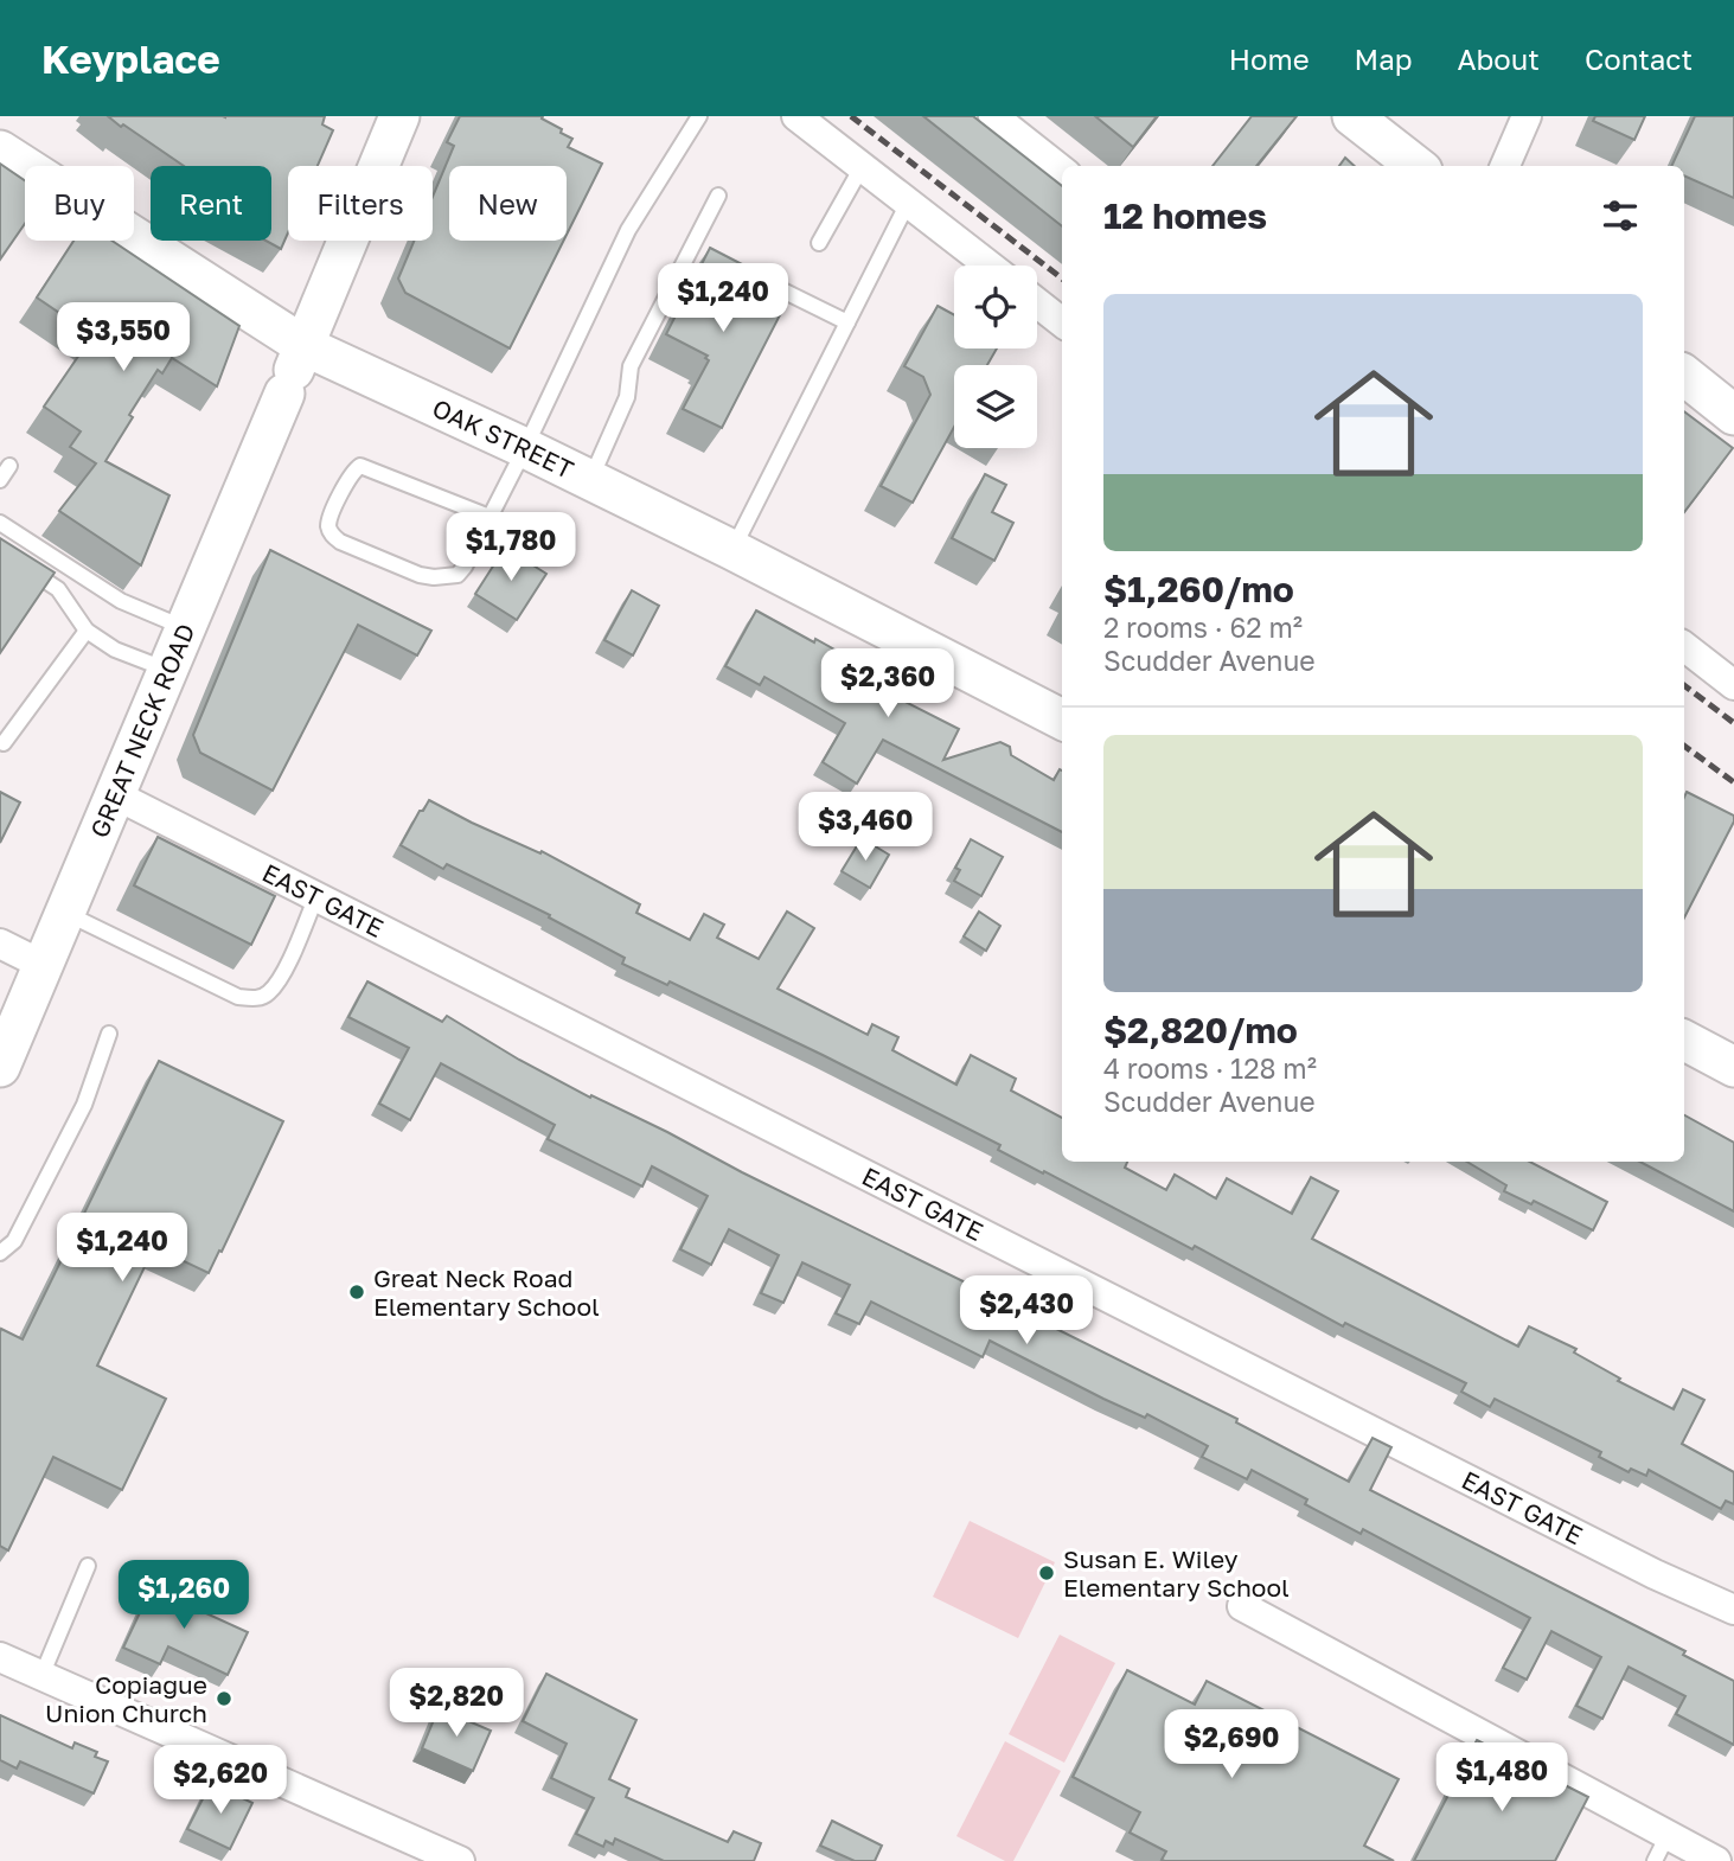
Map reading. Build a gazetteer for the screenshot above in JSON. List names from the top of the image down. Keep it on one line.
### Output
{"streets":{"main road":["OAK STREET","GREAT NECK ROAD"],"street":["EAST GATE"]},"crossings":[["OAK STREET","GREAT NECK ROAD"],["GREAT NECK ROAD","EAST GATE"]],"places":["Great Neck Road Elementary School","Susan E. Wiley Elementary School","Copiague Union Church"],"page":{"header":"Keyplace","nav":["Home","Map","About","Contact"],"chip":["Buy","Rent","Filters","New"],"heading":"12 homes","price":["$1,240","$3,550","$1,780","$2,360","$3,460","$1,240","$2,430","$1,260","$2,820","$2,690","$1,480","$2,620"],"list":[{"name":"$1,260/mo","note":"2 rooms · 62 m² · Scudder Avenue"},{"name":"$2,820/mo","note":"4 rooms · 128 m² · Scudder Avenue"}]}}
